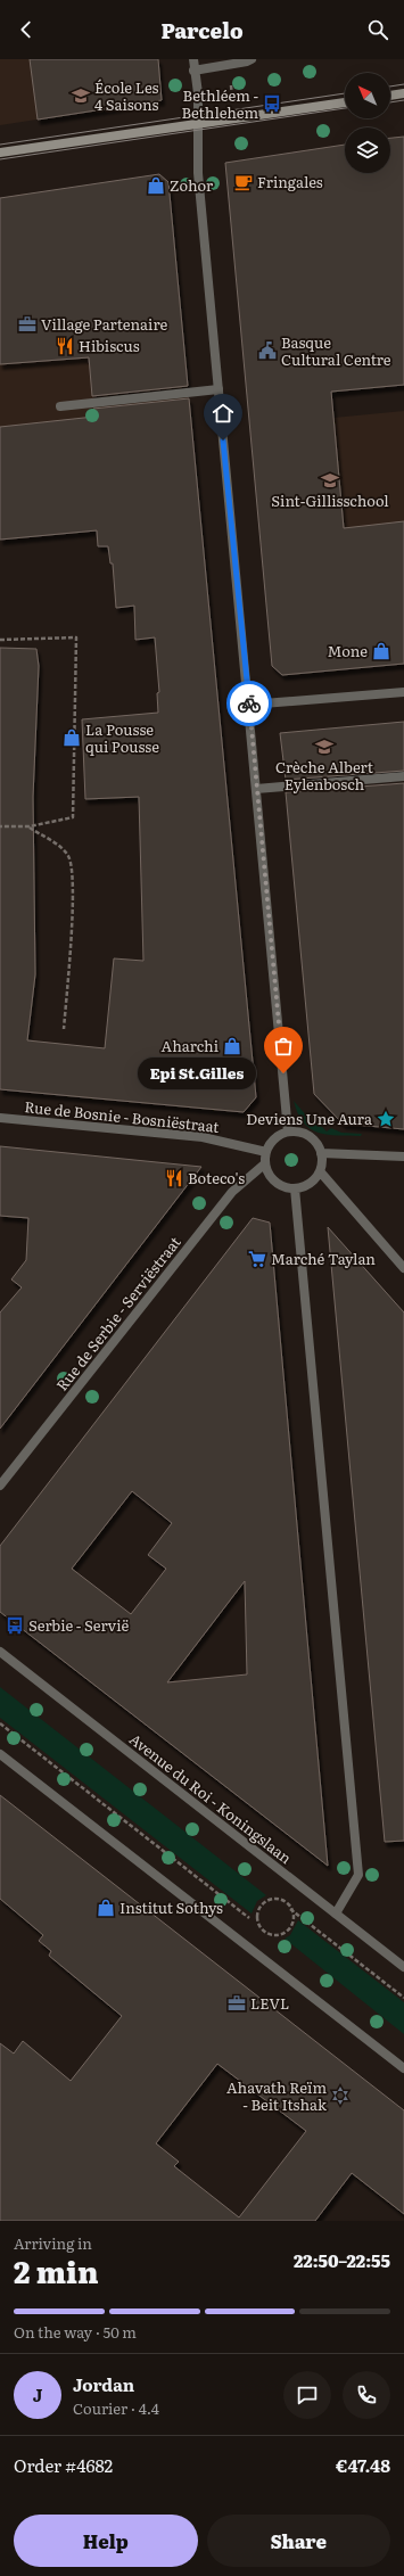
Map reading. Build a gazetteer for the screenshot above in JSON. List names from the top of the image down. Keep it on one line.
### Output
{"streets":{"street":["Rue de Bosnie - Bosniëstraat","Rue de Serbie - Serviëstraat","Avenue du Roi - Koningslaan"]},"crossings":[["Rue de Bosnie - Bosniëstraat","Rue de Serbie - Serviëstraat"]],"places":{"school or university":["École Les 4 Saisons","Sint-Gillisschool","Crèche Albert Eylenbosch"],"bus stop":["Bethléem - Bethlehem","Serbie - Servië"],"cafe":["Fringales"],"shop":["Zohor","Mone","La Pousse qui Pousse","Aharchi","Institut Sothys"],"office":["Village Partenaire","LEVL"],"restaurant":["Hibiscus","Boteco's"],"public building":["Basque Cultural Centre"],"other":["Epi St.Gilles"],"place":["Deviens Une Aura"],"supermarket":["Marché Taylan"],"synagogue":["Ahavath Reïm - Beit Itshak"]},"north":"top left","page":{"header":"Parcelo","bubble":"Epi St.Gilles","heading":["2 min","Arriving in","22:50–22:55"],"panel":["Jordan","Courier · 4.4","Order #4682","€47.48"],"bar":"On the way · 50 m","round":"J","buttons":["Help","Share"]}}
